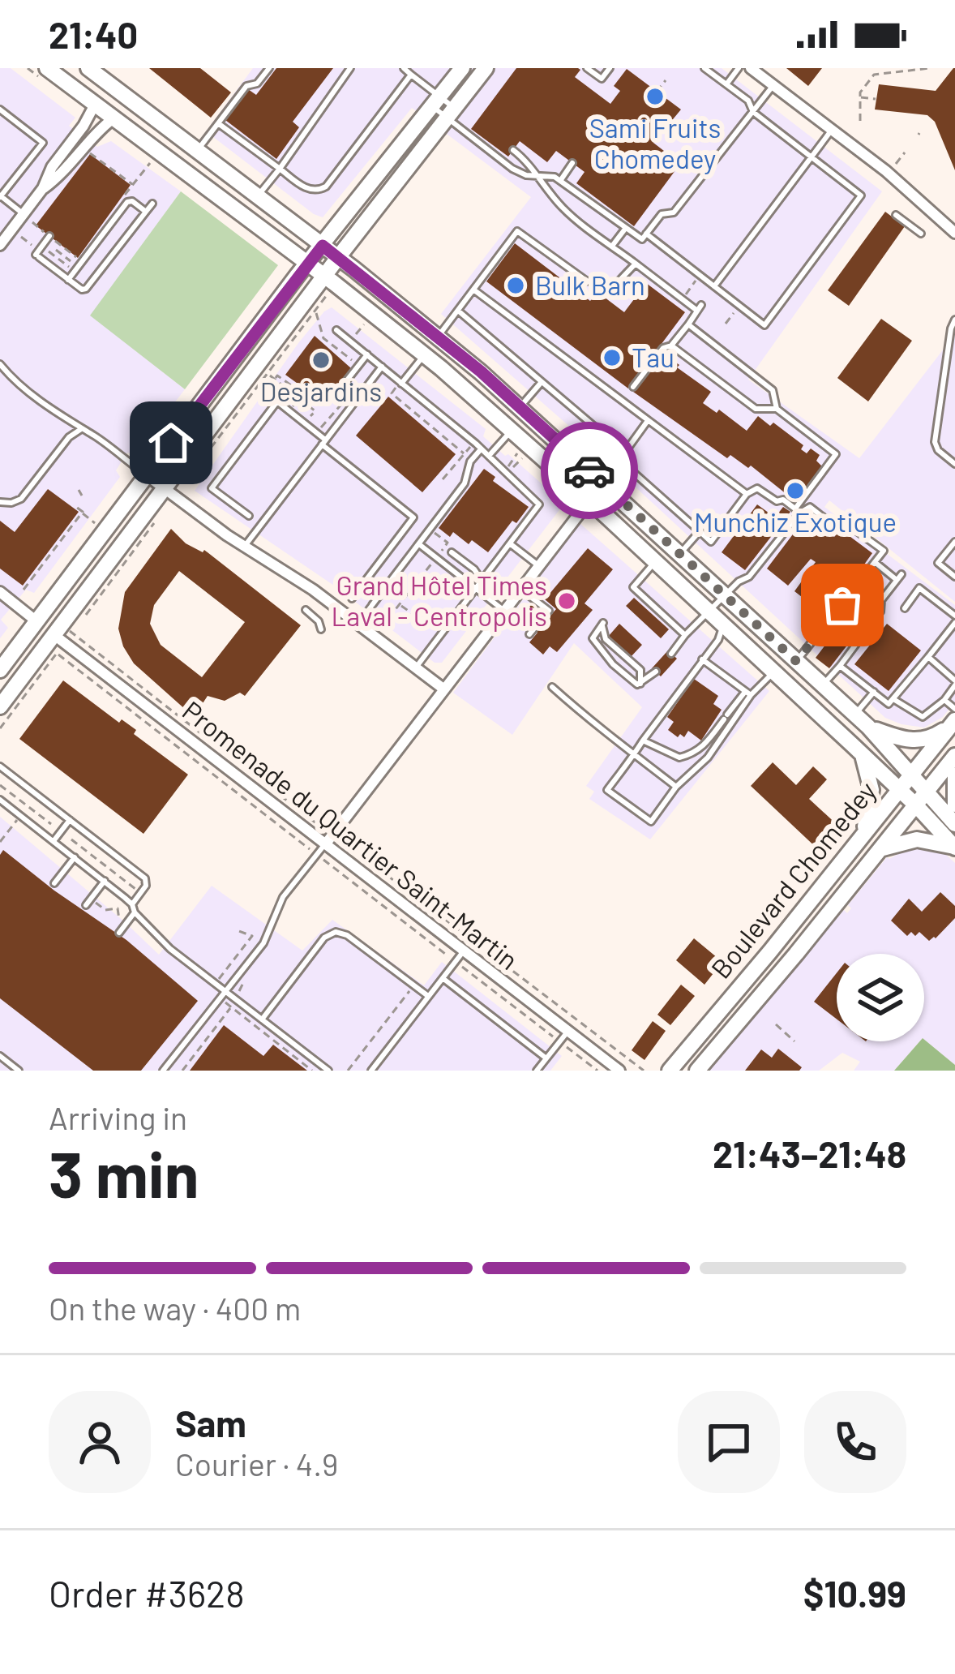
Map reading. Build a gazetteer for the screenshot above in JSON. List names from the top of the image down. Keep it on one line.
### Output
{"streets":{"main road":["Boulevard Chomedey"],"street":["Promenade du Quartier Saint-Martin"]},"places":["Sami Fruits Chomedey","Bulk Barn","Tau","Desjardins","Munchiz Exotique","Grand Hôtel Times Laval - Centropolis"],"page":{"status":"21:40","heading":["3 min","Arriving in","21:43–21:48"],"panel":["Sam","Courier · 4.9","Order #3628","$10.99"],"bar":"On the way · 400 m"}}
